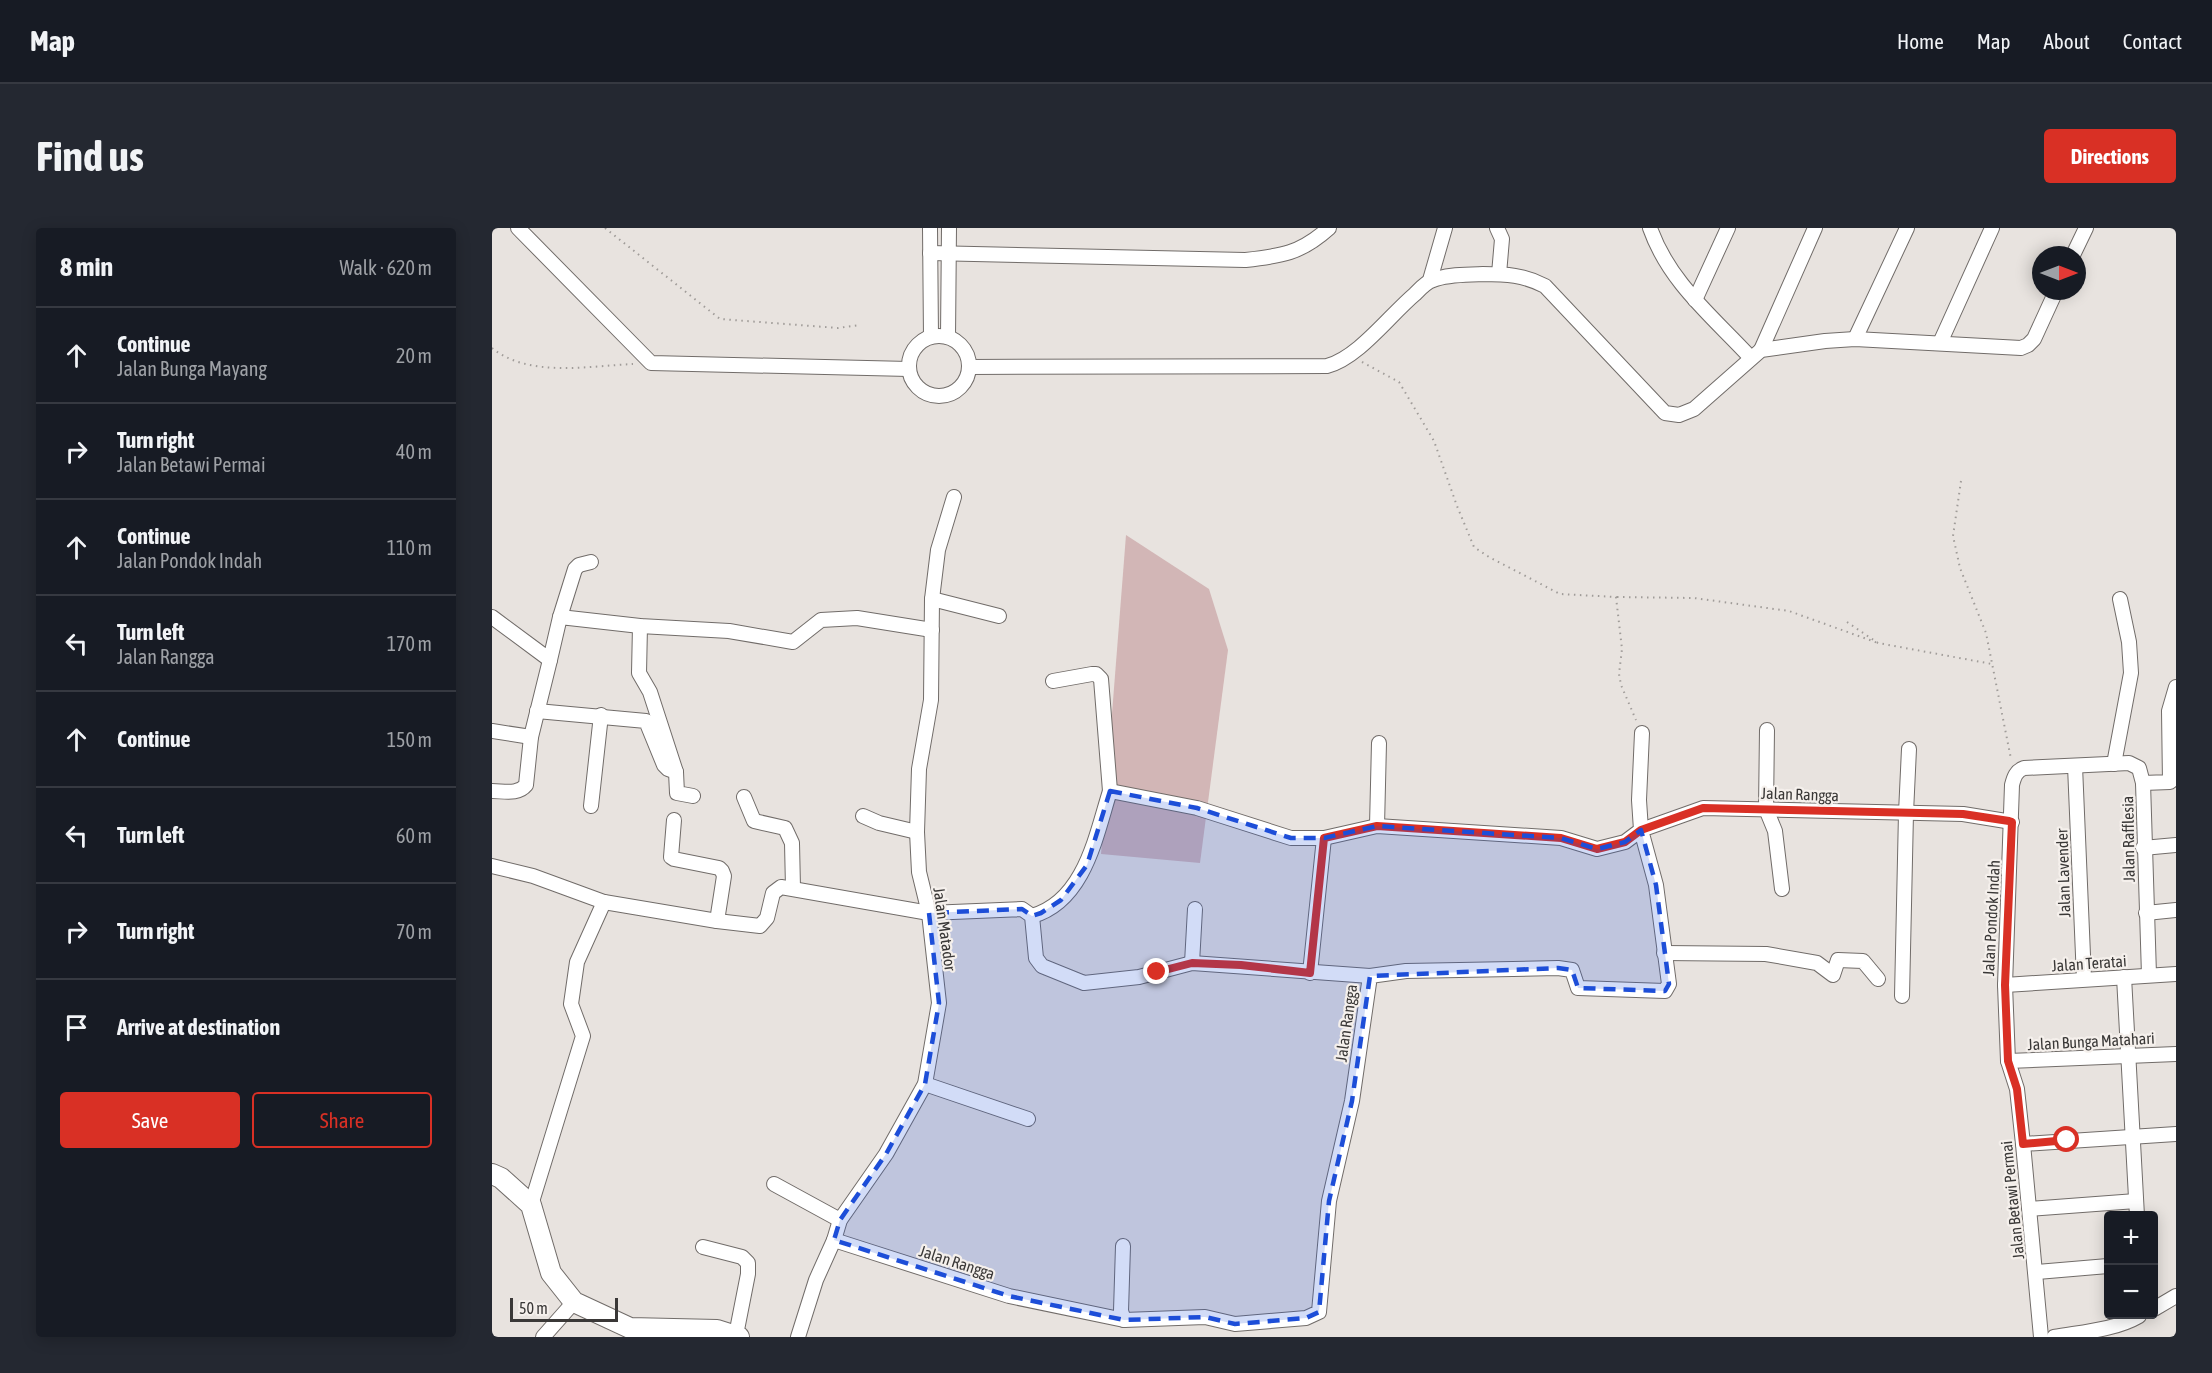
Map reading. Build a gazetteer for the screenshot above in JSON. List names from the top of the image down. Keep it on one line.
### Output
{"streets":{"street":["Jalan Rangga","Jalan Rafflesia","Jalan Lavender","Jalan Pondok Indah","Jalan Matador","Jalan Teratai","Jalan Bunga Matahari","Jalan Betawi Permai"]},"crossings":[["Jalan Rangga","Jalan Pondok Indah"],["Jalan Rangga","Jalan Matador"],["Jalan Rafflesia","Jalan Lavender"],["Jalan Rafflesia","Jalan Pondok Indah"],["Jalan Rafflesia","Jalan Teratai"],["Jalan Lavender","Jalan Teratai"],["Jalan Pondok Indah","Jalan Teratai"],["Jalan Pondok Indah","Jalan Bunga Matahari"],["Jalan Pondok Indah","Jalan Betawi Permai"],["Jalan Bunga Matahari","Jalan Betawi Permai"]],"scale_bar":"50 m","north":"right","page":{"header":"Map","nav":["Home","Map","About","Contact"],"buttons":["Directions",["Save","Share"]],"title":"Find us","heading":["8 min","Walk · 620 m"],"list":[["Continue","Jalan Bunga Mayang","20 m"],["Turn right","Jalan Betawi Permai","40 m"],["Continue","Jalan Pondok Indah","110 m"],["Turn left","Jalan Rangga","170 m"],["Continue","150 m"],["Turn left","60 m"],["Turn right","70 m"],"Arrive at destination"],"map_buttons":["+","−"],"scale":"50 m"}}
